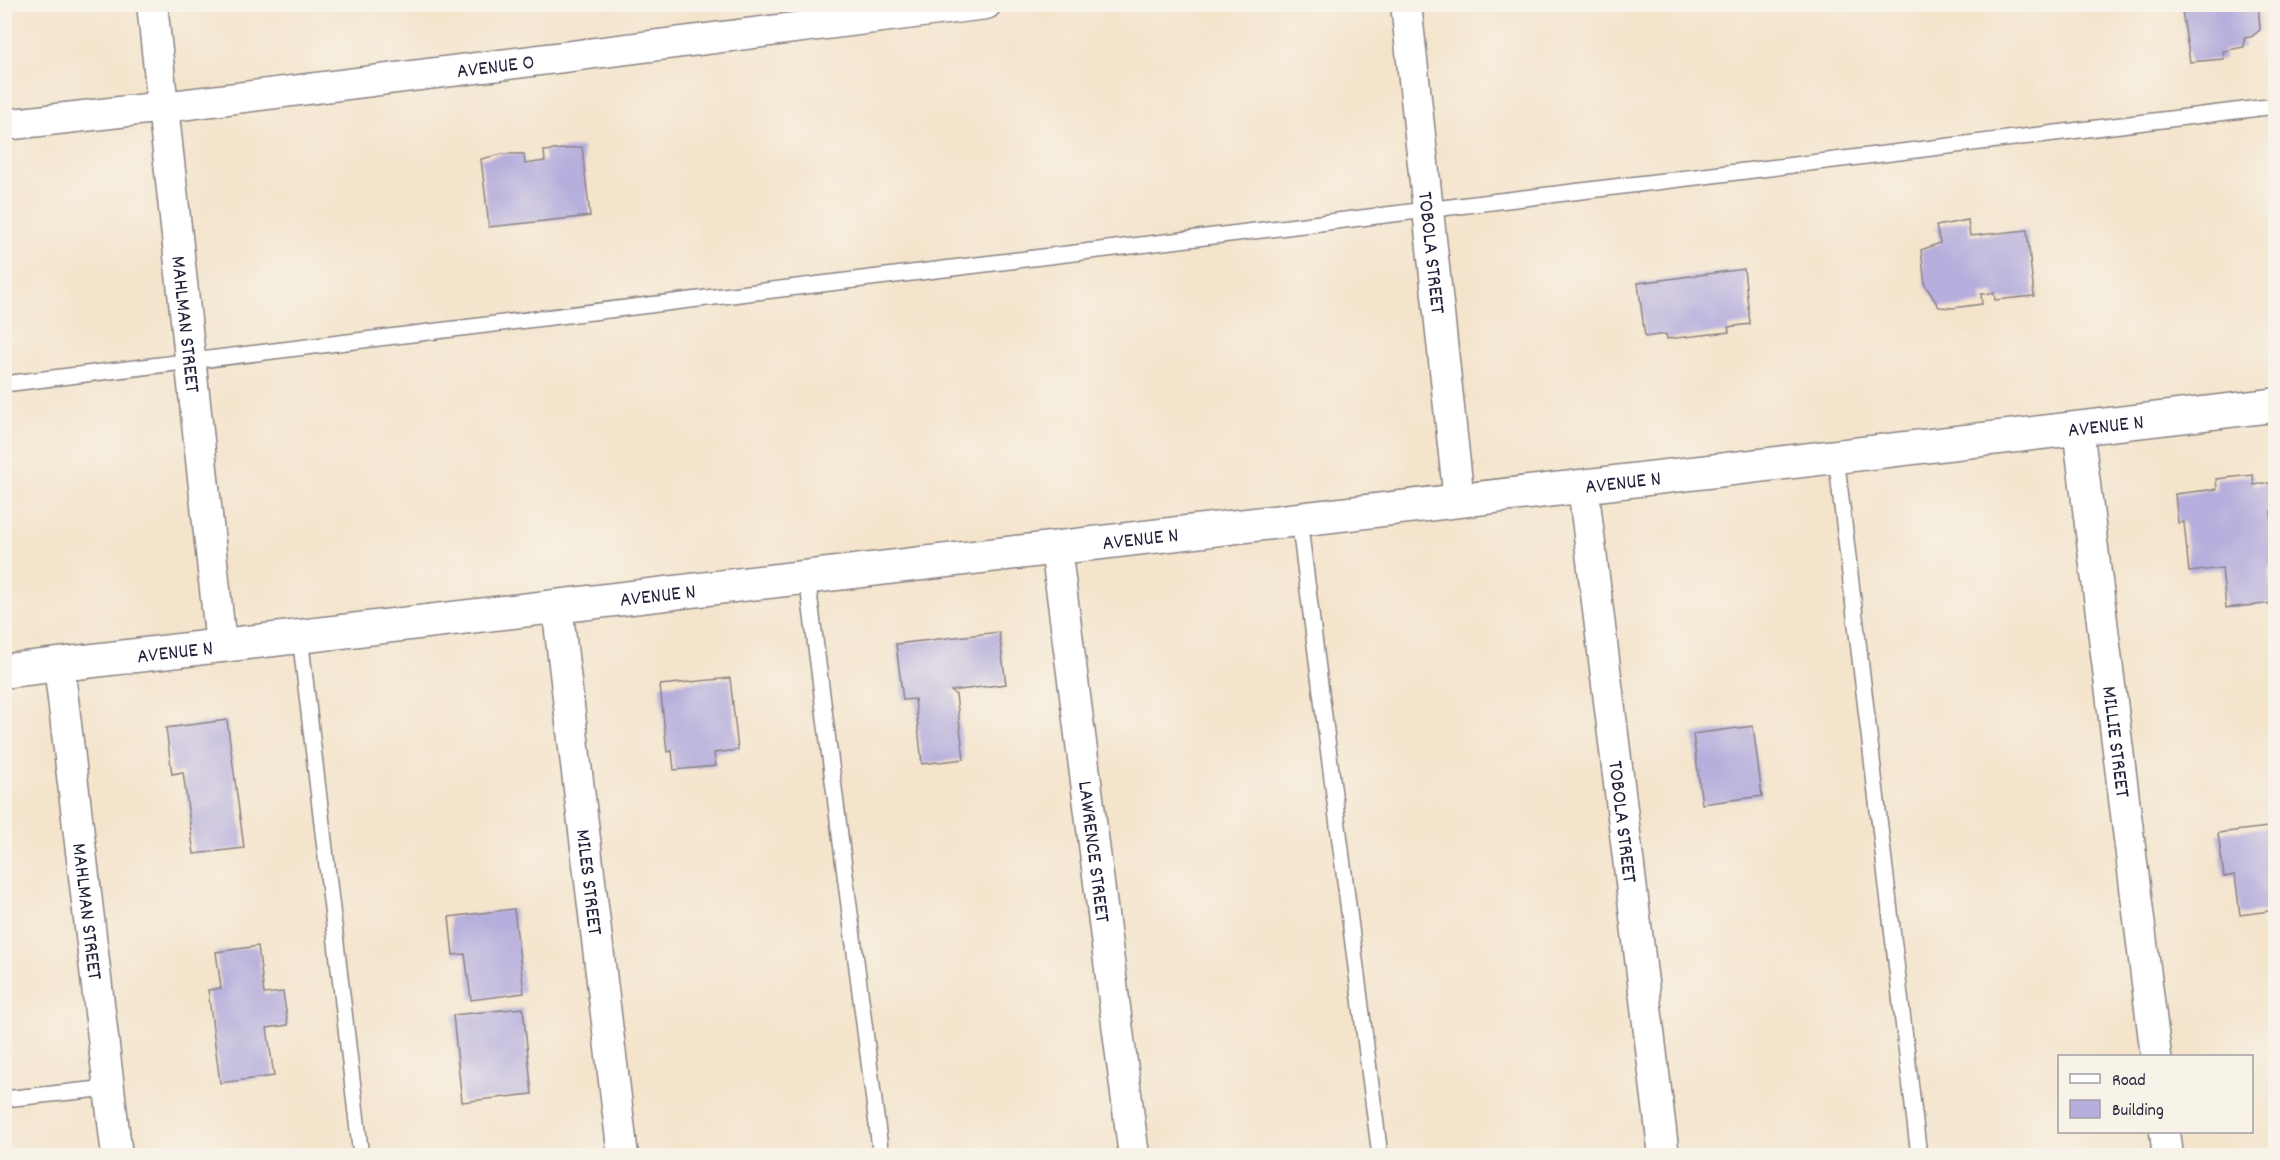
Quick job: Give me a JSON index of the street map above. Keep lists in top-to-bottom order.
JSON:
{
  "streets": {
    "street": [
      "AVENUE O",
      "TOBOLA STREET",
      "MAHLMAN STREET",
      "AVENUE N",
      "MILLIE STREET",
      "LAWRENCE STREET",
      "MILES STREET"
    ]
  },
  "crossings": [
    ["AVENUE O", "MAHLMAN STREET"],
    ["TOBOLA STREET", "AVENUE N"],
    ["MAHLMAN STREET", "AVENUE N"],
    ["AVENUE N", "MILLIE STREET"],
    ["AVENUE N", "LAWRENCE STREET"],
    ["AVENUE N", "MILES STREET"]
  ],
  "legend": ["Road", "Building"]
}
